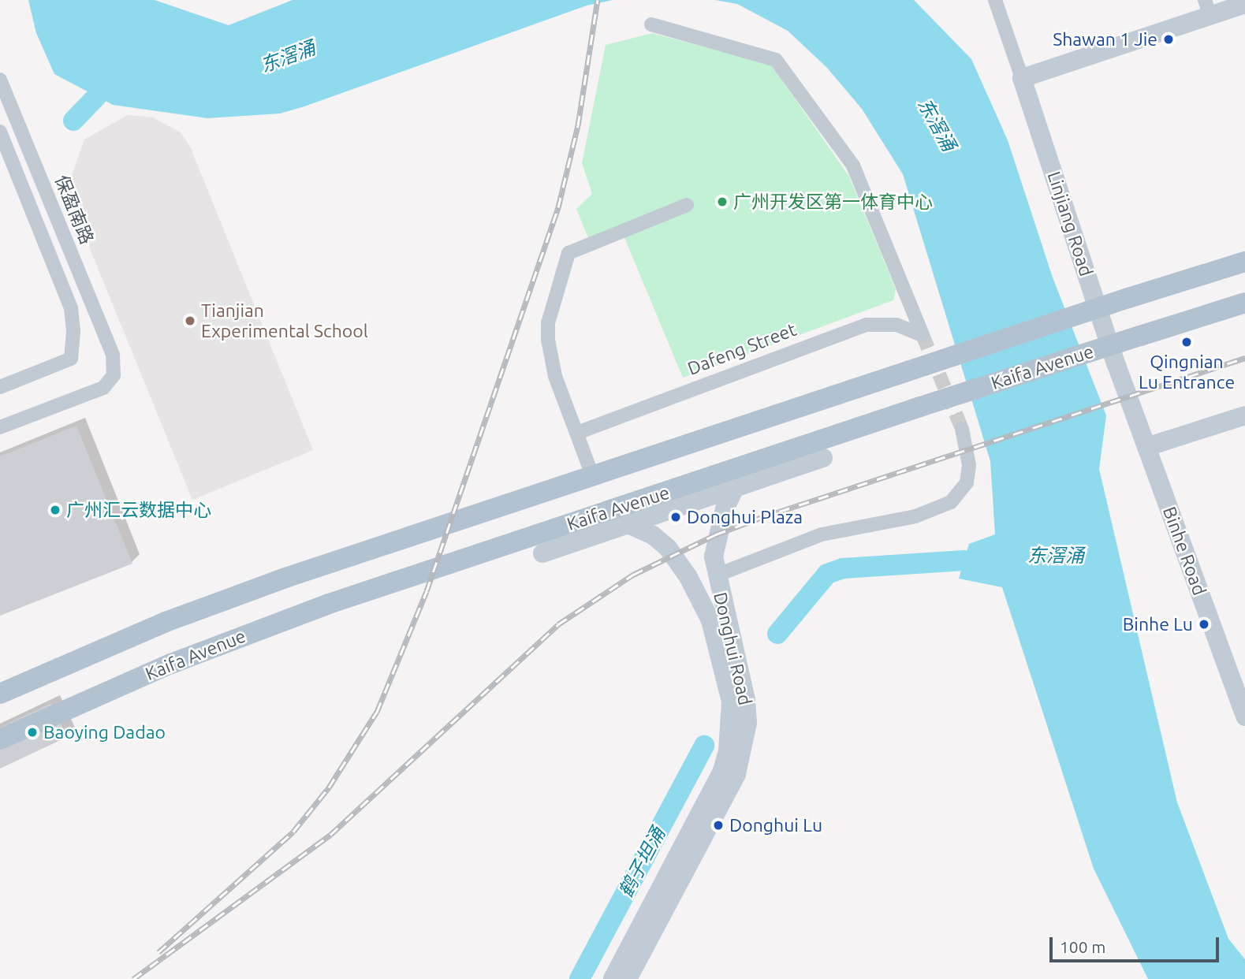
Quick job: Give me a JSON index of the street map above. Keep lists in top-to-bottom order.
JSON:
{
  "streets": {
    "main road": ["Kaifa Avenue"],
    "street": [
      "保盈南路",
      "Linjiang Road",
      "Dafeng Street",
      "Binhe Road",
      "Donghui Road"
    ]
  },
  "crossings": [
    ["Linjiang Road", "Binhe Road"],
    ["Kaifa Avenue", "Donghui Road"]
  ],
  "water": ["东滘涌", "鹤子坦涌"],
  "places": [
    "Shawan 1 Jie",
    "广州开发区第一体育中心",
    "Tianjian Experimental School",
    "Qingnian Lu Entrance",
    "广州汇云数据中心",
    "Donghui Plaza",
    "Binhe Lu",
    "Baoying Dadao",
    "Donghui Lu"
  ],
  "scale_bar": "100 m"
}
